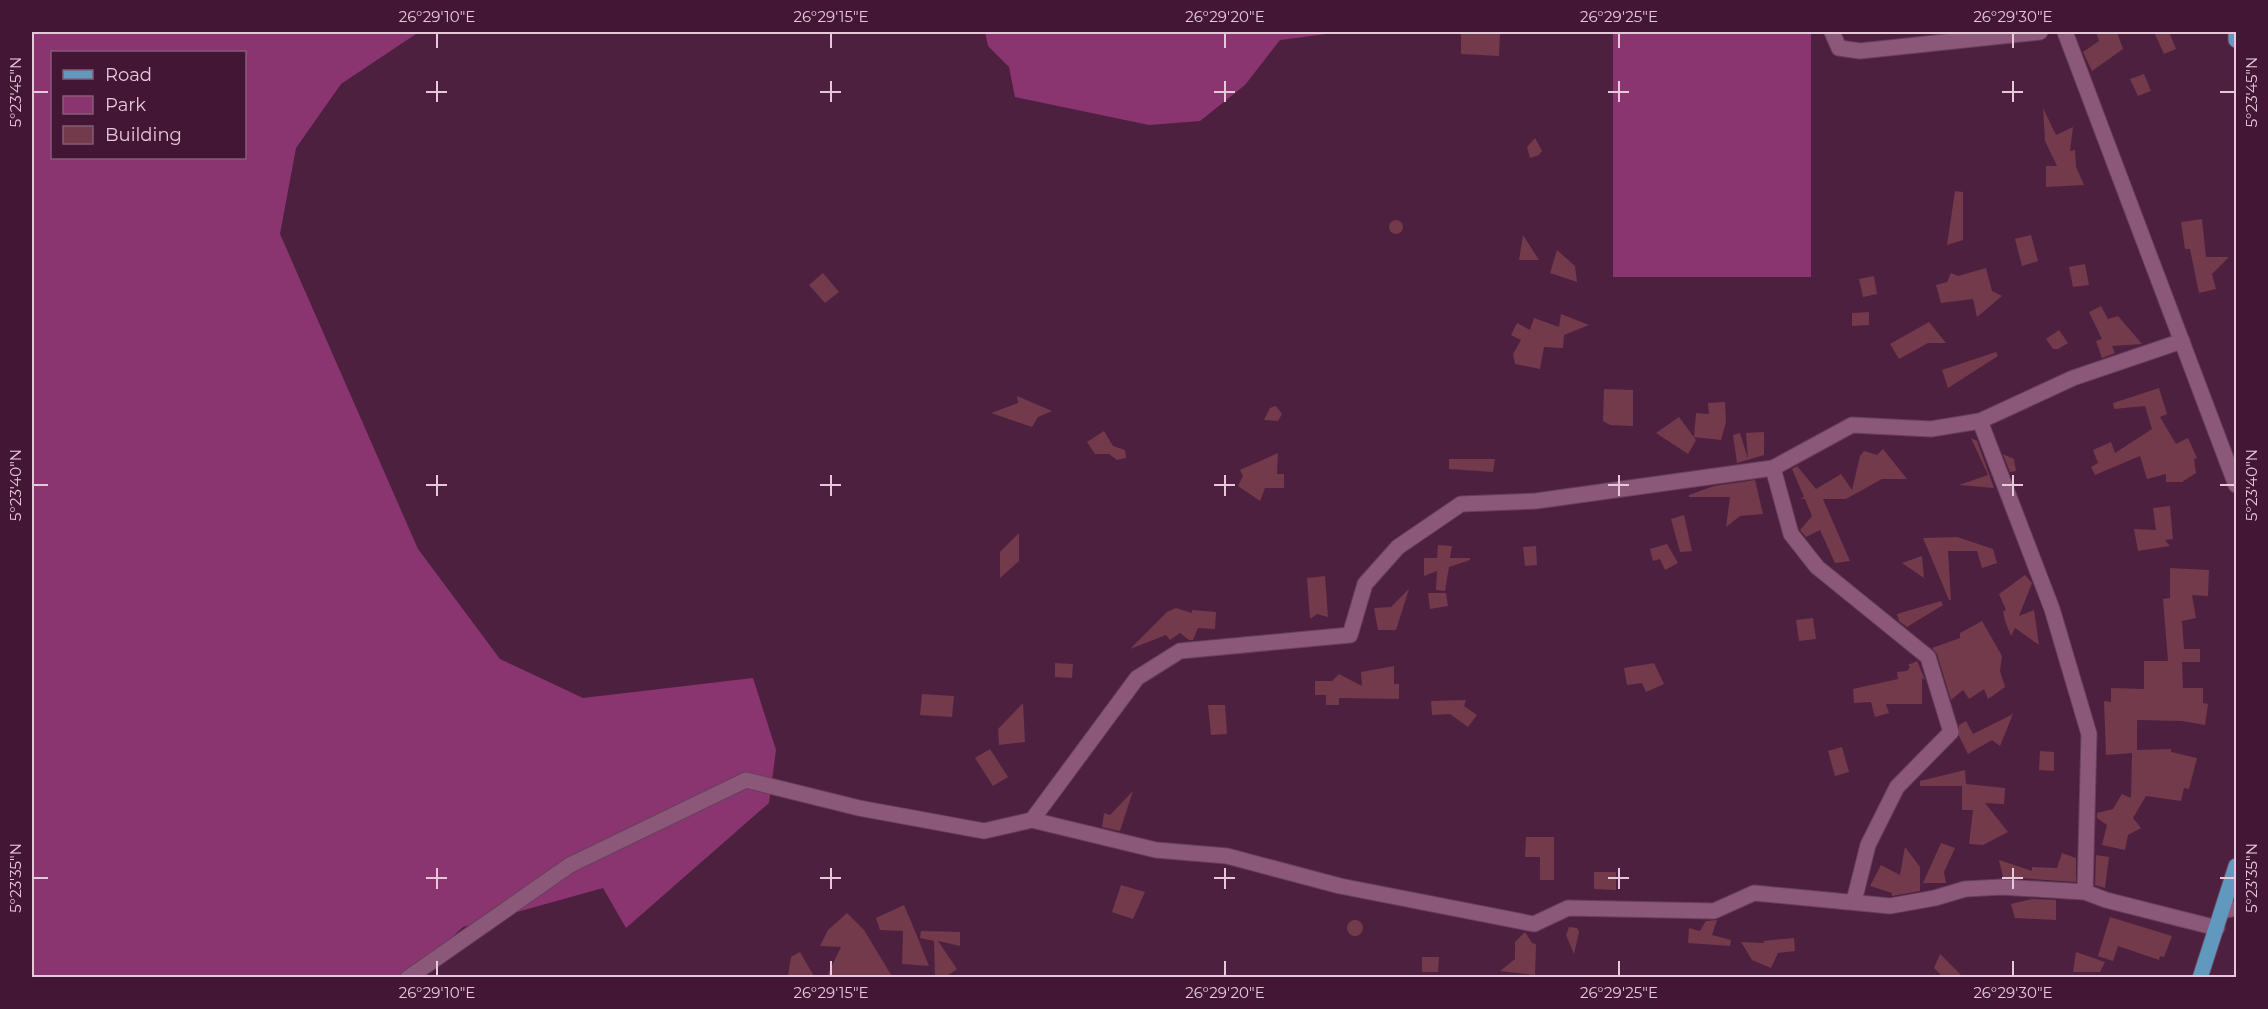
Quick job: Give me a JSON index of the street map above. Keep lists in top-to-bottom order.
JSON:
{
  "legend": ["Road", "Park", "Building"],
  "coordinates": [
    "26°29'10\"E",
    "26°29'15\"E",
    "26°29'20\"E",
    "26°29'25\"E",
    "26°29'30\"E",
    "5°23'45\"N",
    "5°23'40\"N",
    "5°23'35\"N"
  ]
}
